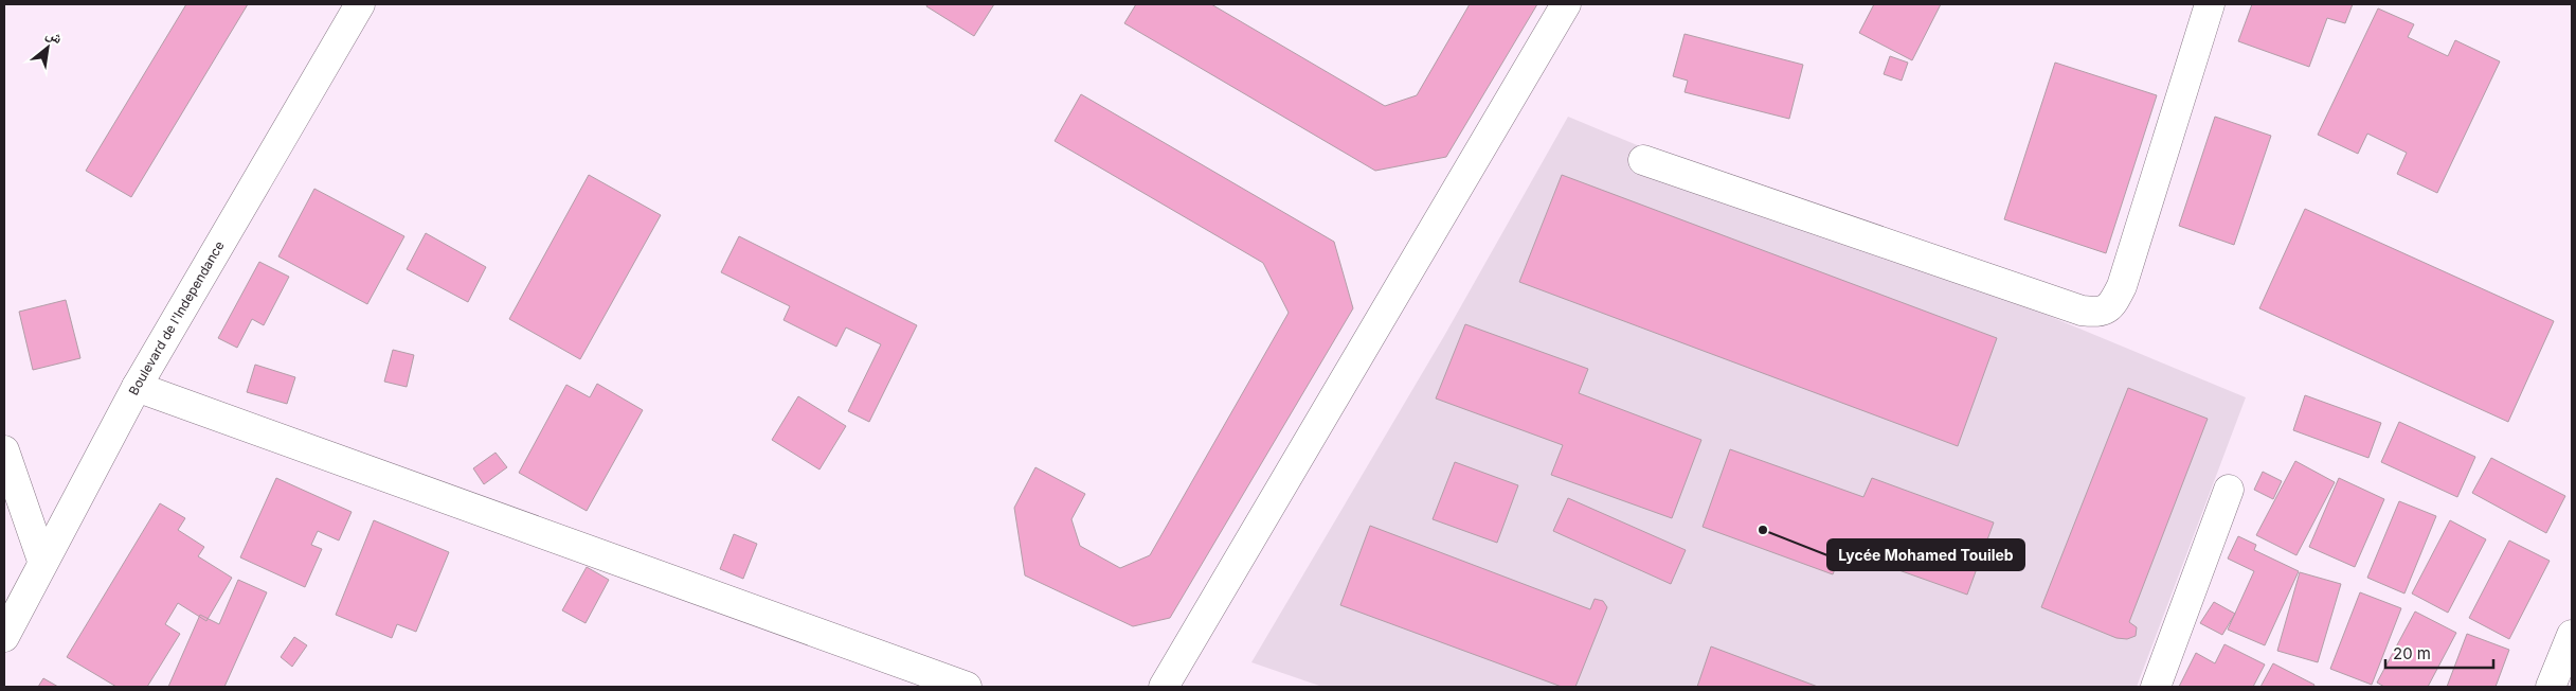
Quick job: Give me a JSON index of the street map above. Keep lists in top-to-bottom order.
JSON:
{
  "streets": {
    "street": ["Boulevard de l'Independance"]
  },
  "places": ["Lycée Mohamed Touileb"],
  "scale_bar": "20 m",
  "north": "top right"
}
